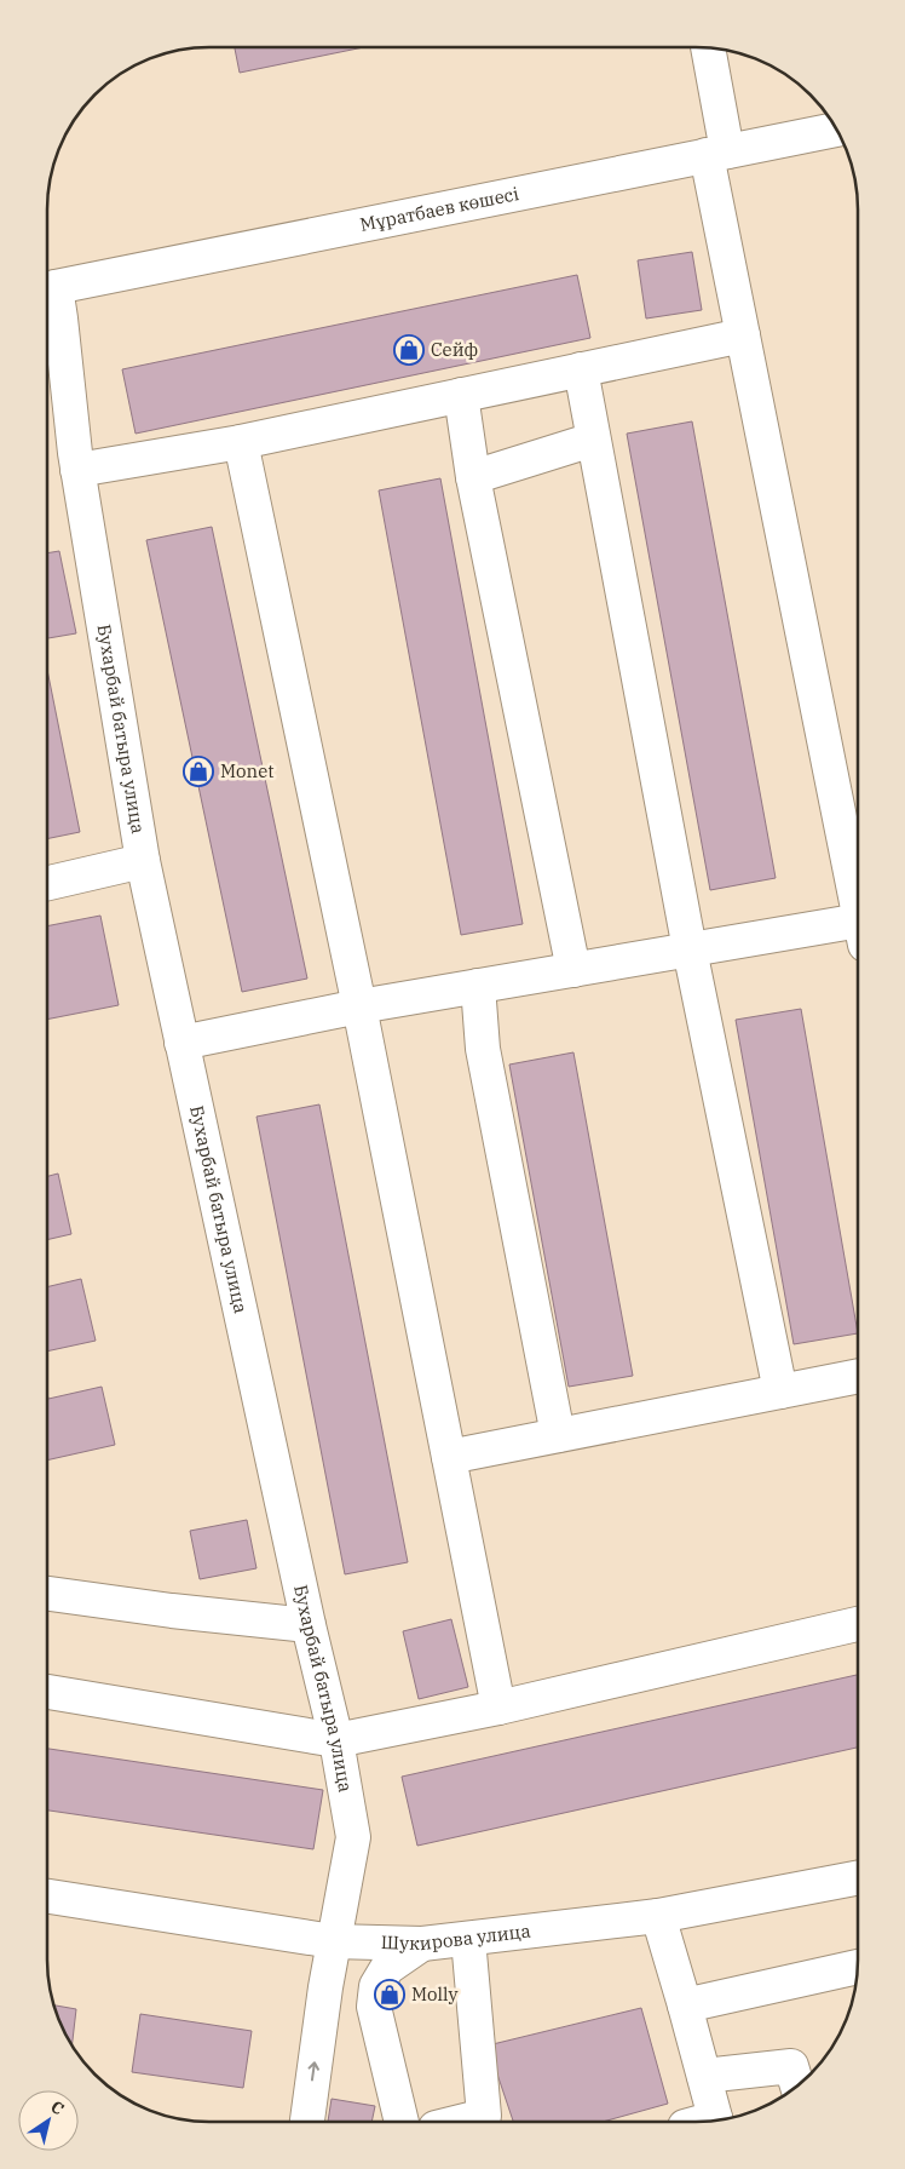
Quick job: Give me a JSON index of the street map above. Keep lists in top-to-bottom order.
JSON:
{
  "streets": {
    "street": ["Мұратбаев көшесі", "Бухарбай батыра улица", "Шукирова улица"]
  },
  "crossings": [
    ["Бухарбай батыра улица", "Шукирова улица"]
  ],
  "places": {
    "shop": ["Сейф", "Monet", "Molly"]
  },
  "north": "top right"
}
